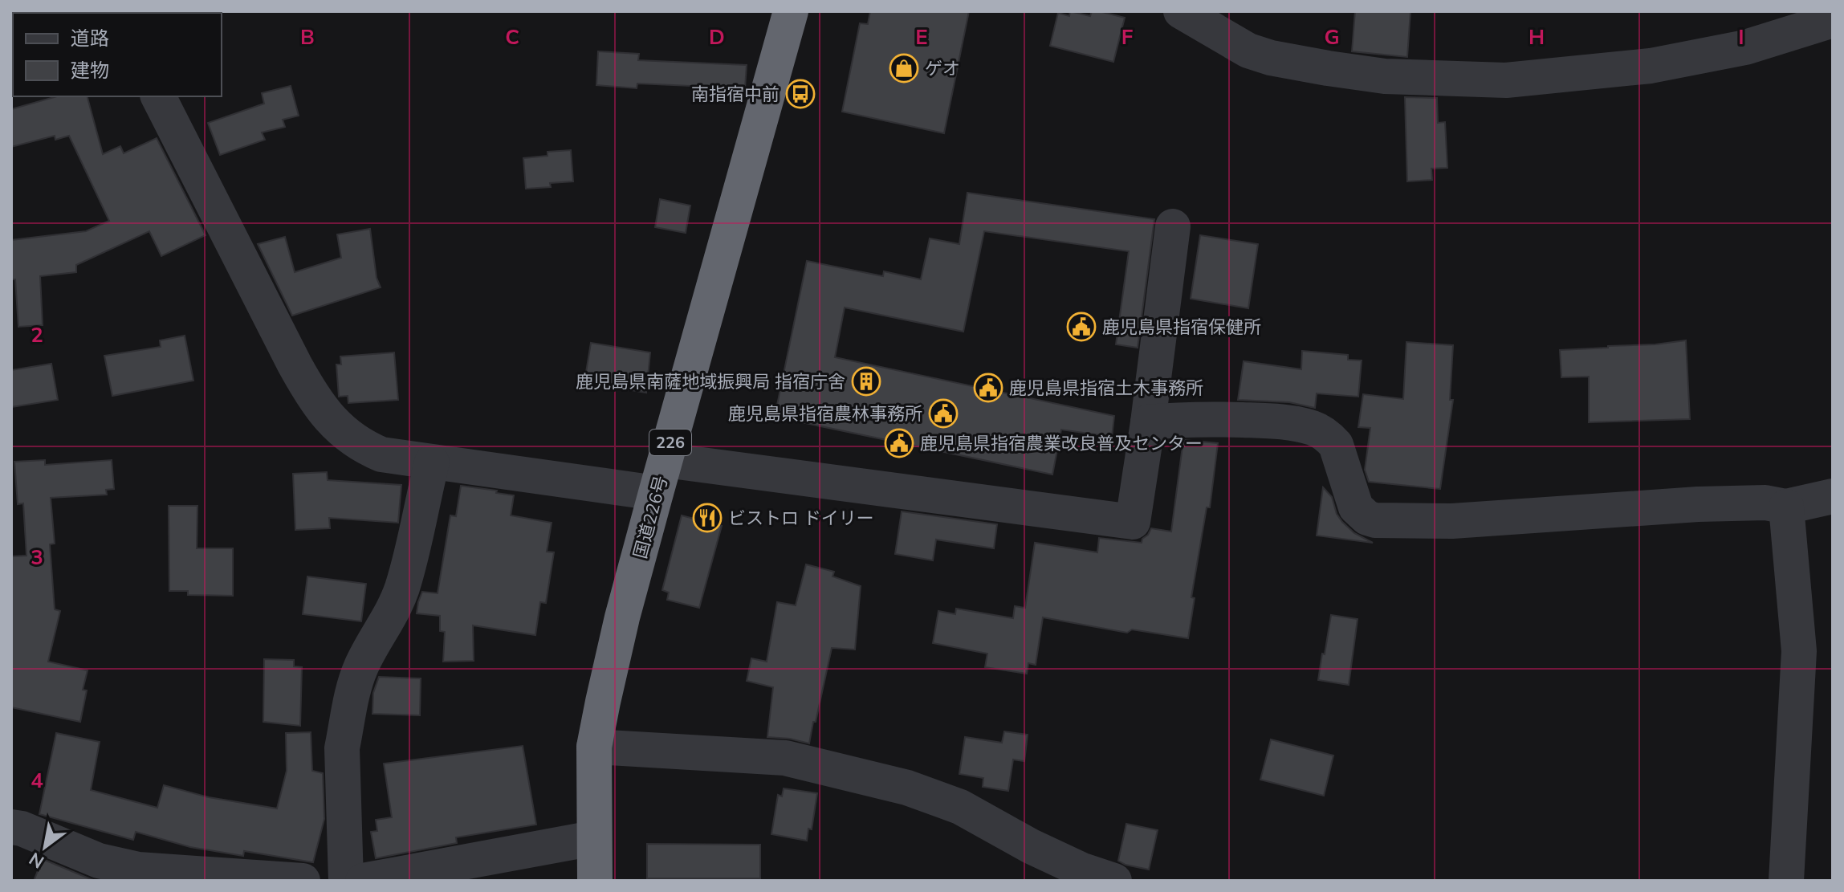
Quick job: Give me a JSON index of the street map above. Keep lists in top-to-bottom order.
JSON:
{
  "streets": {
    "highway": ["226", "国道226号"]
  },
  "places": {
    "shop": ["ゲオ"],
    "bus stop": ["南指宿中前"],
    "public building": [
      "鹿児島県指宿保健所",
      "鹿児島県指宿土木事務所",
      "鹿児島県指宿農林事務所",
      "鹿児島県指宿農業改良普及センター"
    ],
    "building": ["鹿児島県南薩地域振興局 指宿庁舍"],
    "restaurant": ["ビストロ ドイリー"]
  },
  "legend": ["道路", "建物"],
  "north": "bottom left",
  "grid": {
    "columns": [
      "B",
      "C",
      "D",
      "E",
      "F",
      "G",
      "H",
      "I"
    ],
    "rows": ["2", "3", "4"]
  }
}
